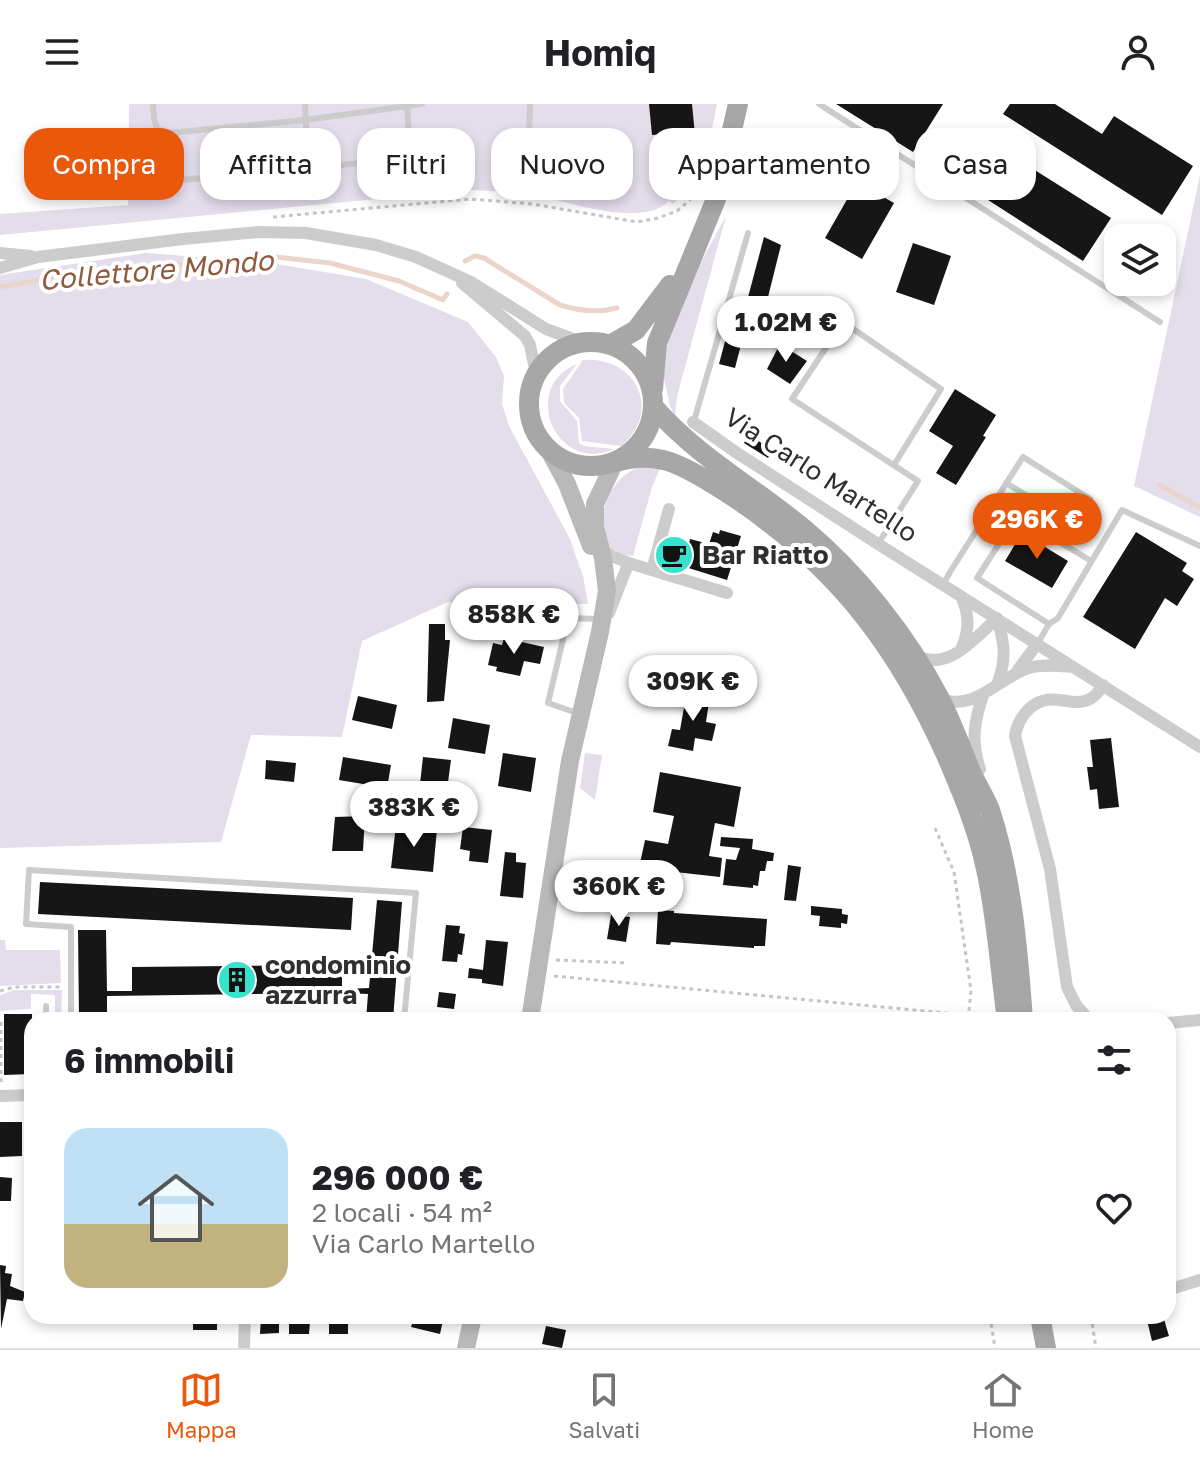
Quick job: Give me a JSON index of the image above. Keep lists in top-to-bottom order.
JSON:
{
  "streets": {
    "main road": ["Via Carlo Martello"]
  },
  "water": ["Collettore Mondo"],
  "places": {
    "cafe": ["Bar Riatto"],
    "building": ["condominio azzurra"]
  },
  "page": {
    "header": "Homiq",
    "chip": [
      "Compra",
      "Affitta",
      "Filtri",
      "Nuovo",
      "Appartamento",
      "Casa"
    ],
    "price": [
      "1.02M €",
      "296K €",
      "858K €",
      "309K €",
      "383K €",
      "360K €"
    ],
    "heading": "6 immobili",
    "list": [
      {
        "name": "296 000 €",
        "note": "2 locali · 54 m² · Via Carlo Martello"
      }
    ],
    "tabs": ["Mappa", "Salvati", "Home"]
  }
}
